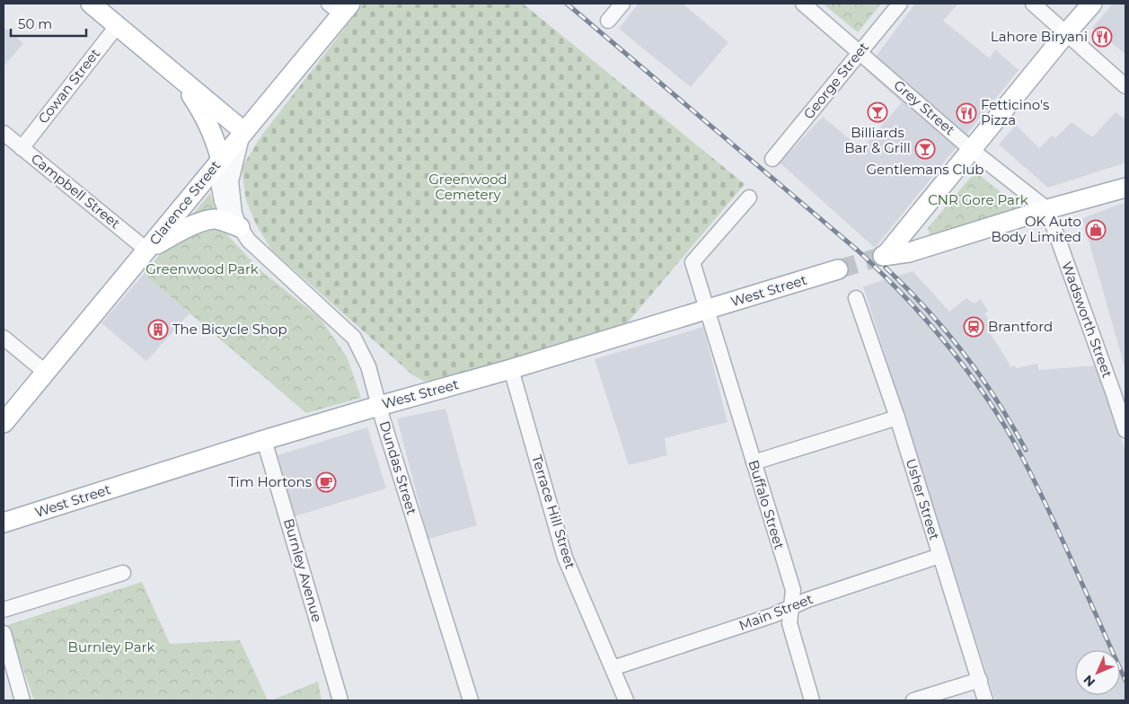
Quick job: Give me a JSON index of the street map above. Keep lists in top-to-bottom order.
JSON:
{
  "streets": {
    "main road": ["Clarence Street", "West Street"],
    "street": [
      "George Street",
      "Cowan Street",
      "Grey Street",
      "Campbell Street",
      "Wadsworth Street",
      "Dundas Street",
      "Usher Street",
      "Buffalo Street",
      "Terrace Hill Street",
      "Burnley Avenue",
      "Main Street"
    ]
  },
  "crossings": [
    ["George Street", "Grey Street"],
    ["Cowan Street", "Campbell Street"],
    ["Grey Street", "Wadsworth Street"],
    ["Campbell Street", "Clarence Street"],
    ["Clarence Street", "Dundas Street"],
    ["West Street", "Dundas Street"],
    ["West Street", "Buffalo Street"],
    ["West Street", "Terrace Hill Street"],
    ["West Street", "Burnley Avenue"],
    ["Usher Street", "Main Street"],
    ["Buffalo Street", "Main Street"],
    ["Terrace Hill Street", "Main Street"]
  ],
  "parks": [
    "Greenwood Cemetery",
    "CNR Gore Park",
    "Greenwood Park",
    "Burnley Park"
  ],
  "places": {
    "restaurant": ["Lahore Biryani", "Fetticino's Pizza"],
    "bar": ["Billiards Bar & Grill", "Gentlemans Club"],
    "shop": ["OK Auto Body Limited"],
    "station": ["Brantford"],
    "building": ["The Bicycle Shop"],
    "cafe": ["Tim Hortons"]
  },
  "scale_bar": "50 m",
  "north": "bottom left"
}
